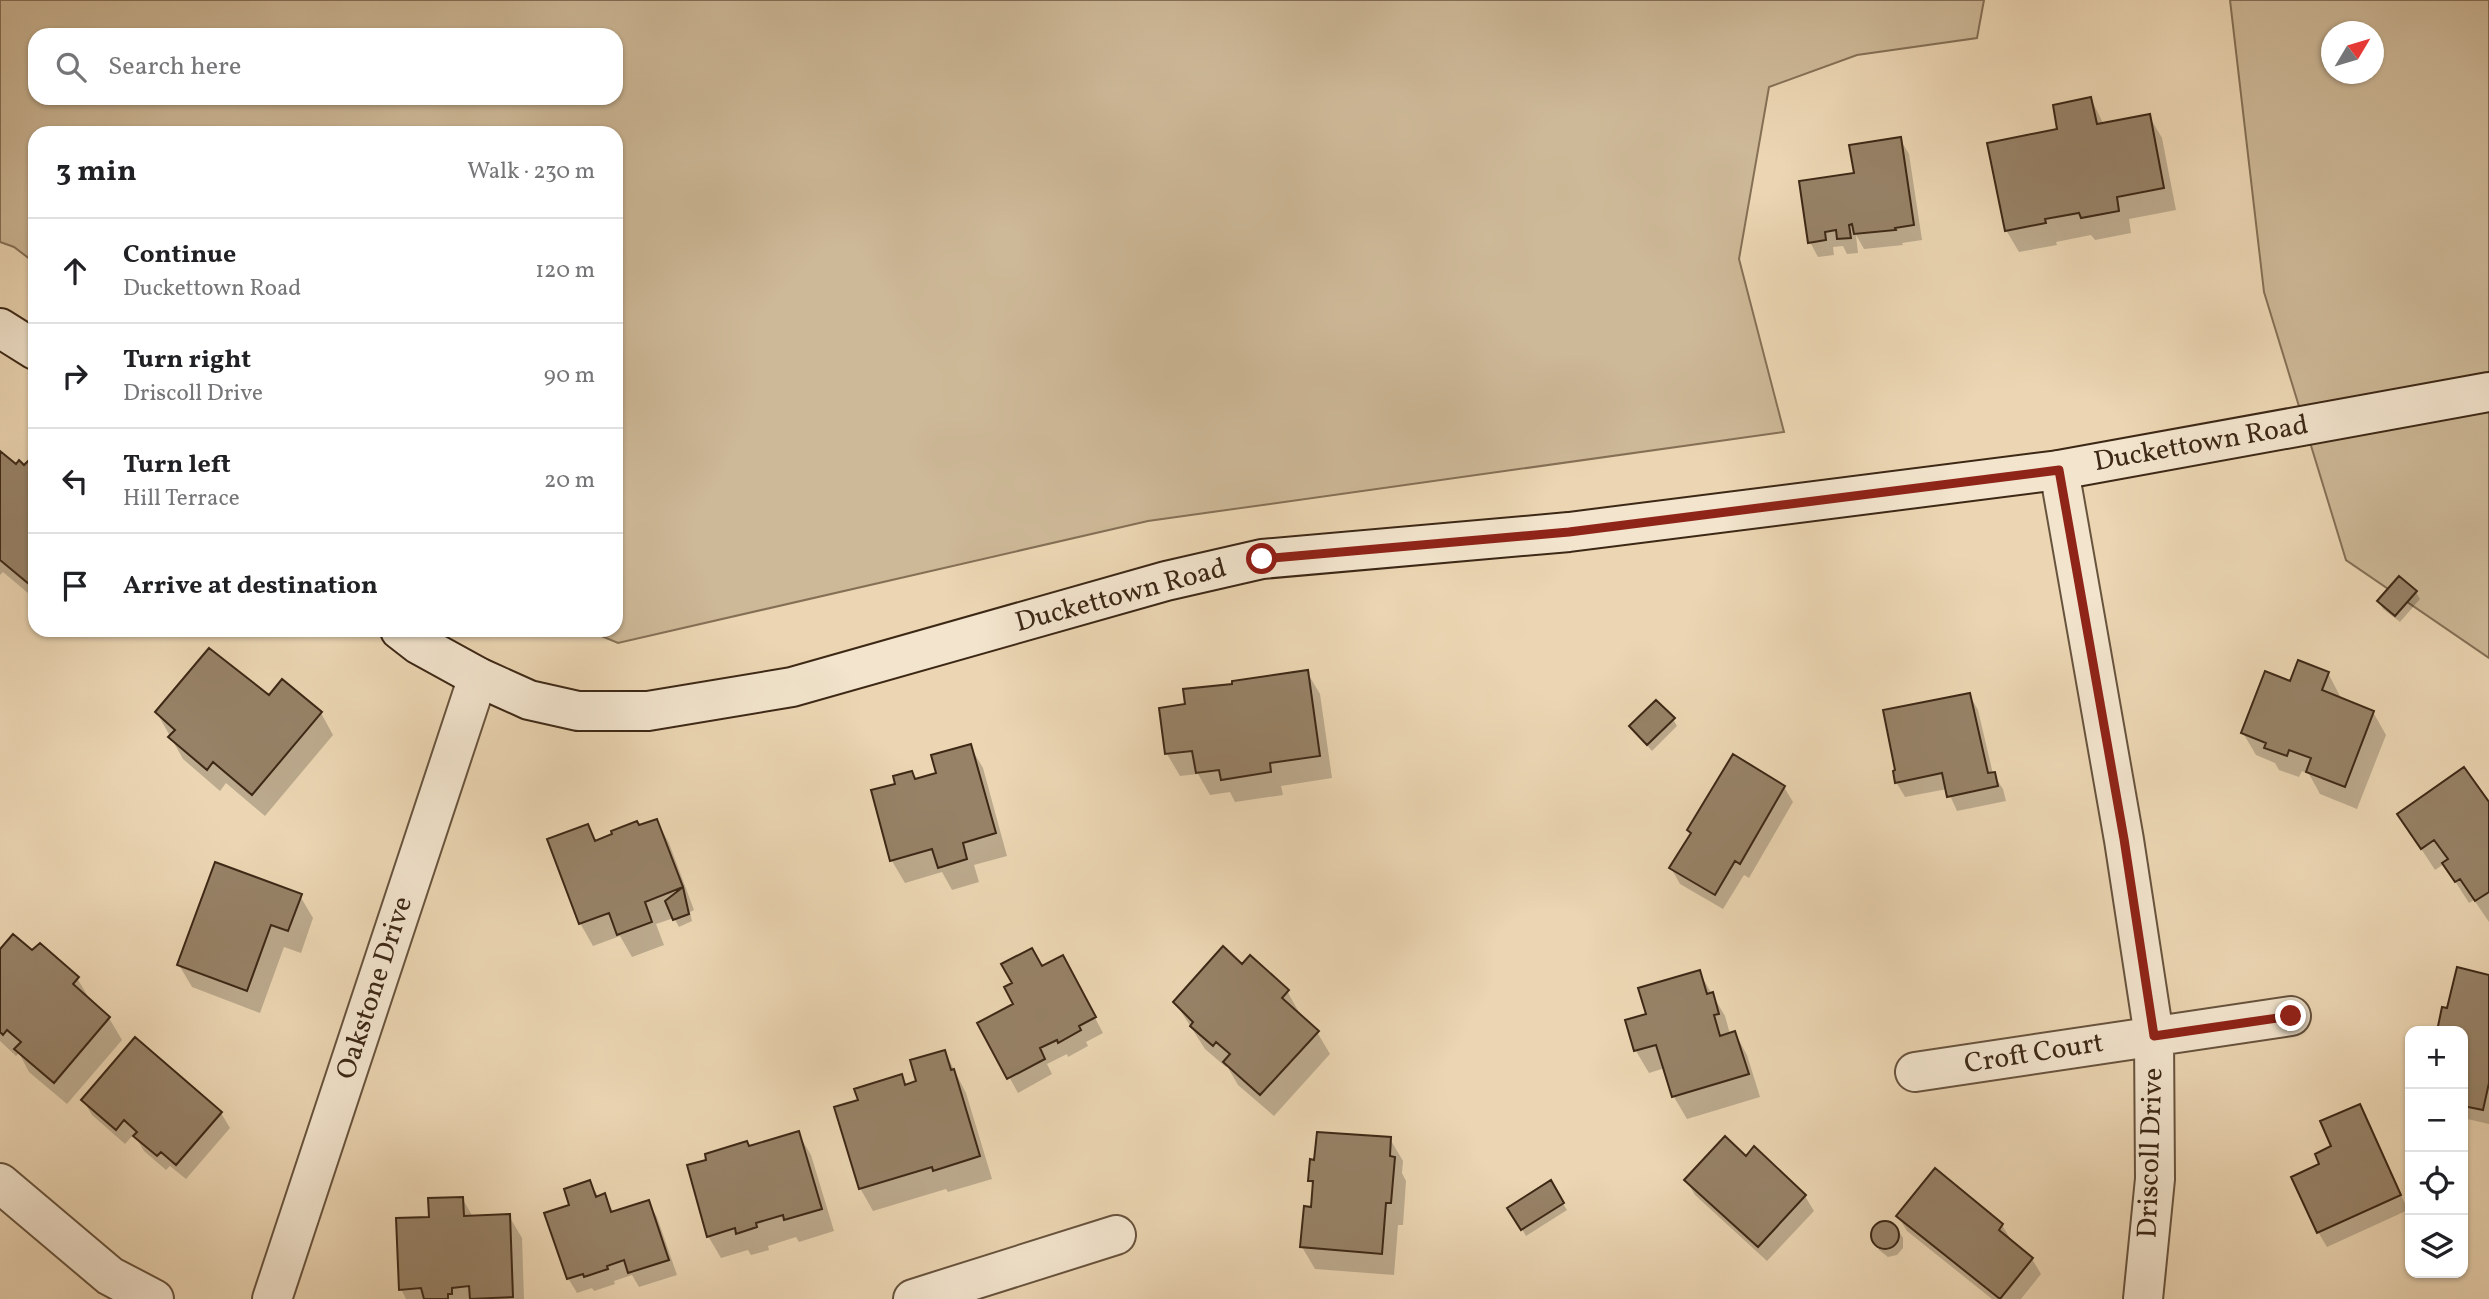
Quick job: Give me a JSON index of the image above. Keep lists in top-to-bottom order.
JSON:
{
  "streets": {
    "street": [
      "Duckettown Road",
      "Oakstone Drive",
      "Croft Court",
      "Driscoll Drive"
    ]
  },
  "crossings": [
    ["Duckettown Road", "Oakstone Drive"],
    ["Duckettown Road", "Driscoll Drive"],
    ["Croft Court", "Driscoll Drive"]
  ],
  "north": "top right",
  "page": {
    "search": "Search here",
    "heading": ["3 min", "Walk · 230 m"],
    "list": [
      ["Continue", "Duckettown Road", "120 m"],
      ["Turn right", "Driscoll Drive", "90 m"],
      ["Turn left", "Hill Terrace", "20 m"],
      "Arrive at destination"
    ],
    "map_buttons": ["+", "−"]
  }
}
